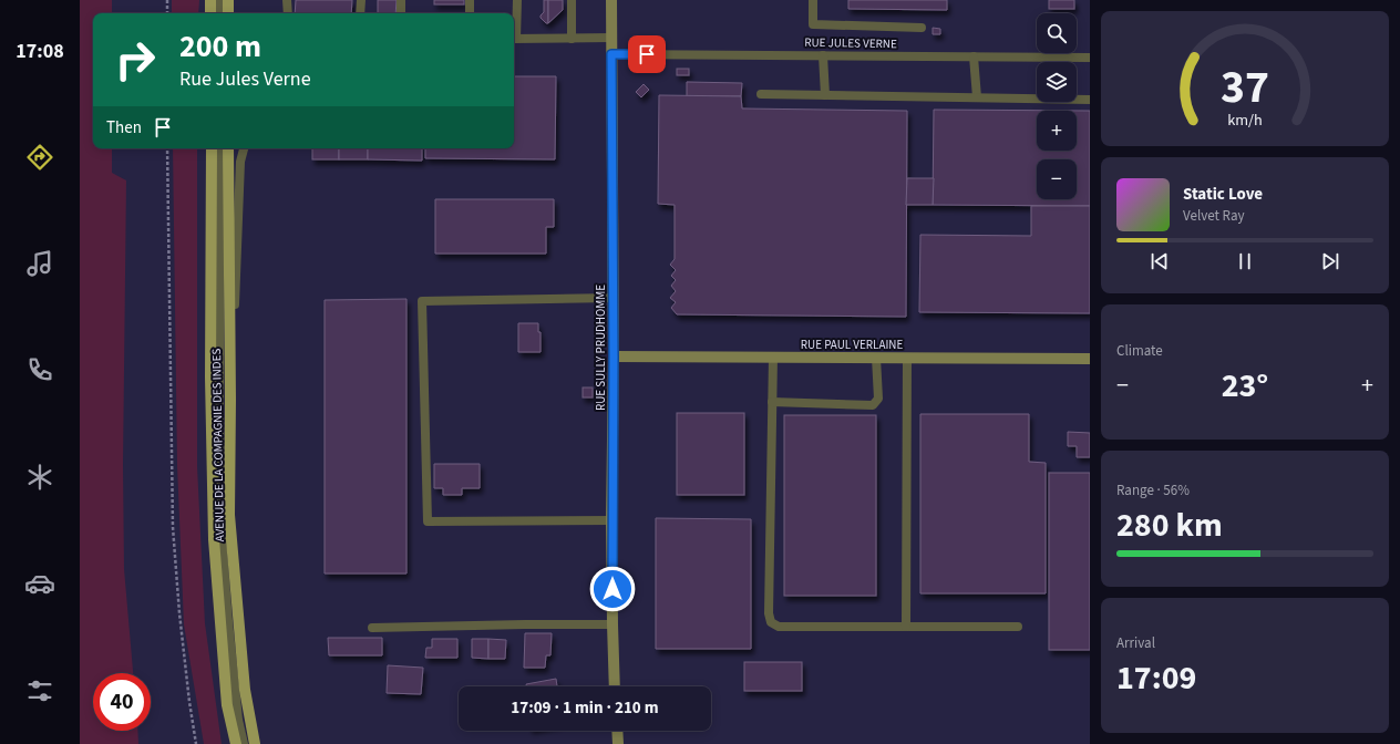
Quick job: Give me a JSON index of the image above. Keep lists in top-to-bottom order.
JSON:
{
  "streets": {
    "main road": ["AVENUE DE LA COMPAGNIE DES INDES"],
    "street": ["RUE PAUL VERLAINE", "RUE SULLY PRUDHOMME"],
    "lane": ["RUE JULES VERNE"]
  },
  "crossings": [
    ["RUE JULES VERNE", "RUE SULLY PRUDHOMME"],
    ["RUE PAUL VERLAINE", "RUE SULLY PRUDHOMME"]
  ],
  "page": {
    "tabs": "17:08",
    "map_buttons": ["+", "−"],
    "turn": ["200 m", "Rue Jules Verne"],
    "then": "Then",
    "song": ["Static Love", "Velvet Ray"],
    "tile": [
      "Climate",
      ["Range · 56%", "280 km"],
      ["Arrival", "17:09"]
    ],
    "heat": ["−", "23°", "+"],
    "limit": "40",
    "trip": "17:09 · 1 min · 210 m",
    "gauge": ["37", "km/h"]
  }
}
